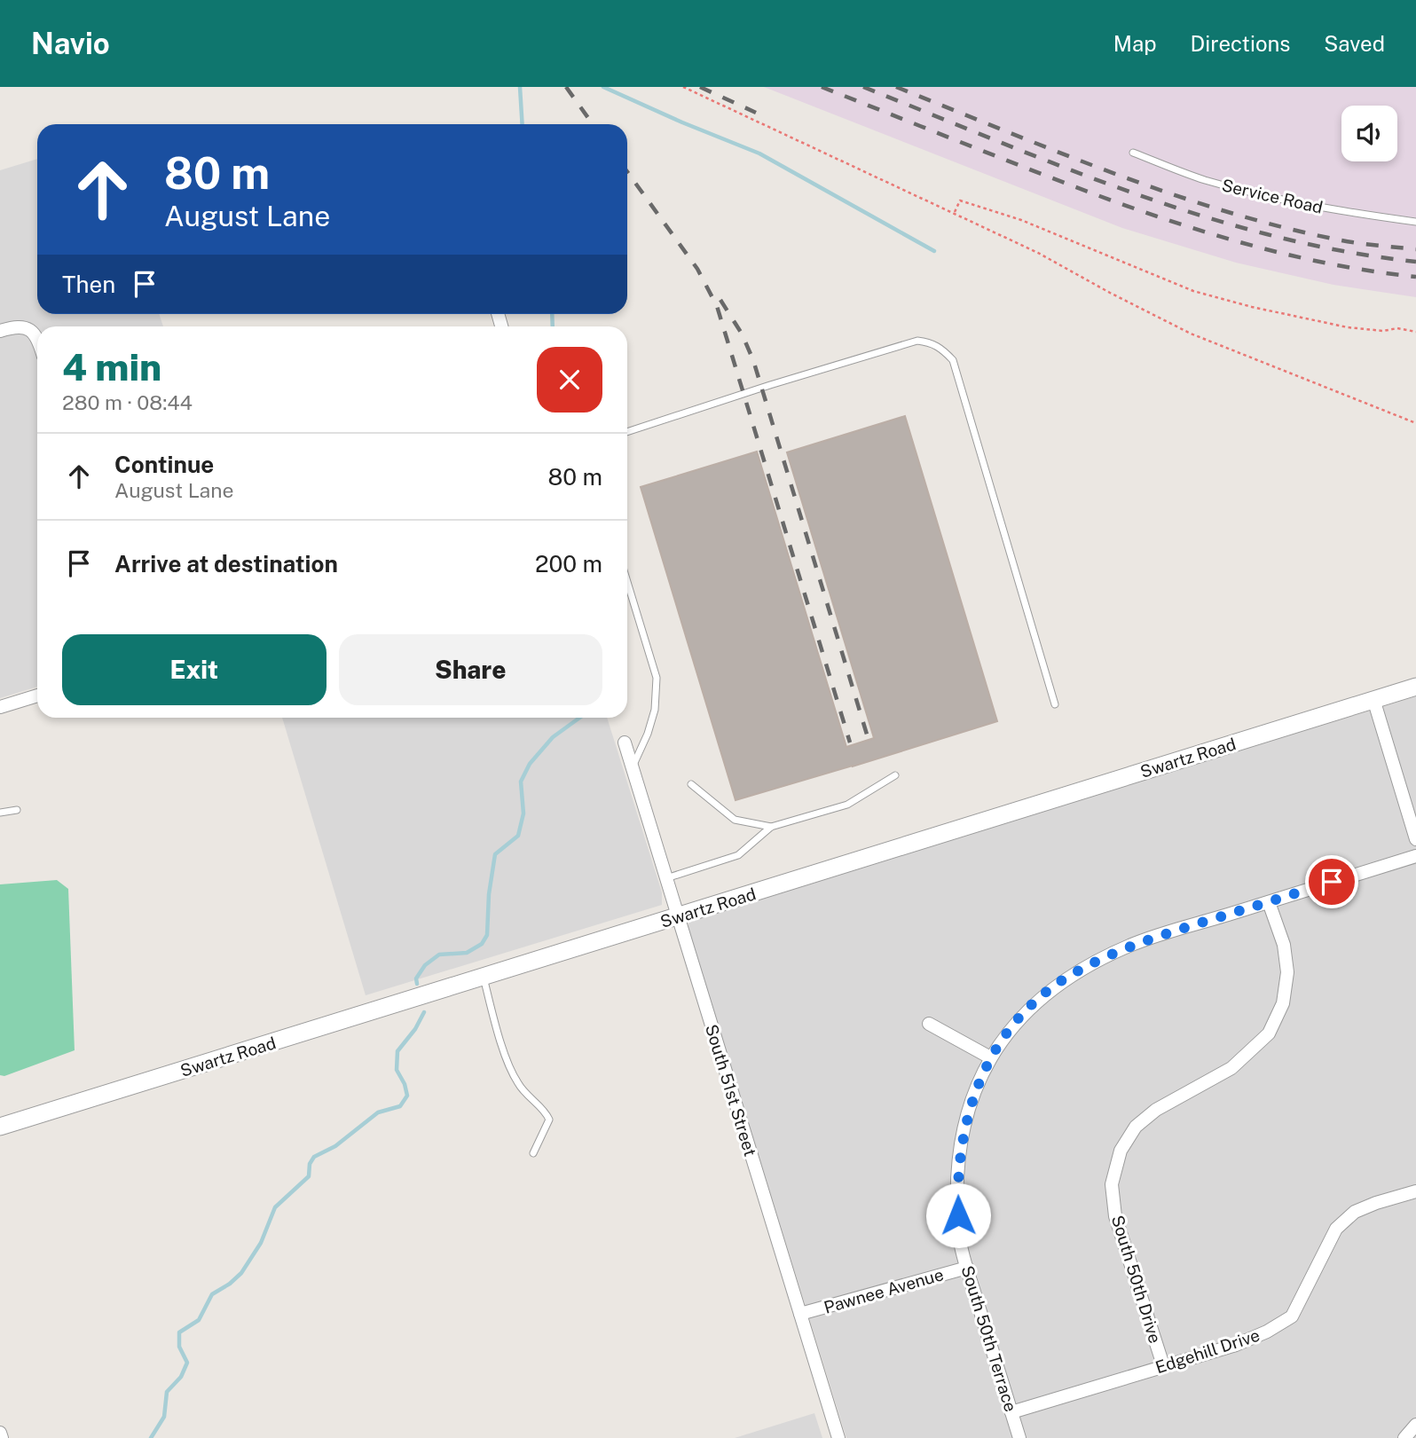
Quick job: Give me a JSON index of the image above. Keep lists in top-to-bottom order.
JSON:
{
  "streets": {
    "street": [
      "Swartz Road",
      "South 51st Street",
      "South 50th Drive",
      "Pawnee Avenue",
      "South 50th Terrace",
      "Edgehill Drive"
    ],
    "lane": ["Service Road"]
  },
  "crossings": [
    ["Swartz Road", "South 51st Street"],
    ["South 51st Street", "Pawnee Avenue"],
    ["South 50th Drive", "South 50th Terrace"],
    ["South 50th Drive", "Edgehill Drive"],
    ["Pawnee Avenue", "South 50th Terrace"],
    ["South 50th Terrace", "Edgehill Drive"]
  ],
  "page": {
    "header": "Navio",
    "nav": ["Map", "Directions", "Saved"],
    "turn": ["80 m", "August Lane"],
    "then": "Then",
    "heading": ["4 min", "280 m · 08:44"],
    "list": [
      {
        "name": "Continue",
        "note": "August Lane",
        "value": "80 m"
      },
      {
        "name": "Arrive at destination",
        "value": "200 m"
      }
    ],
    "buttons": ["Exit", "Share"]
  }
}
